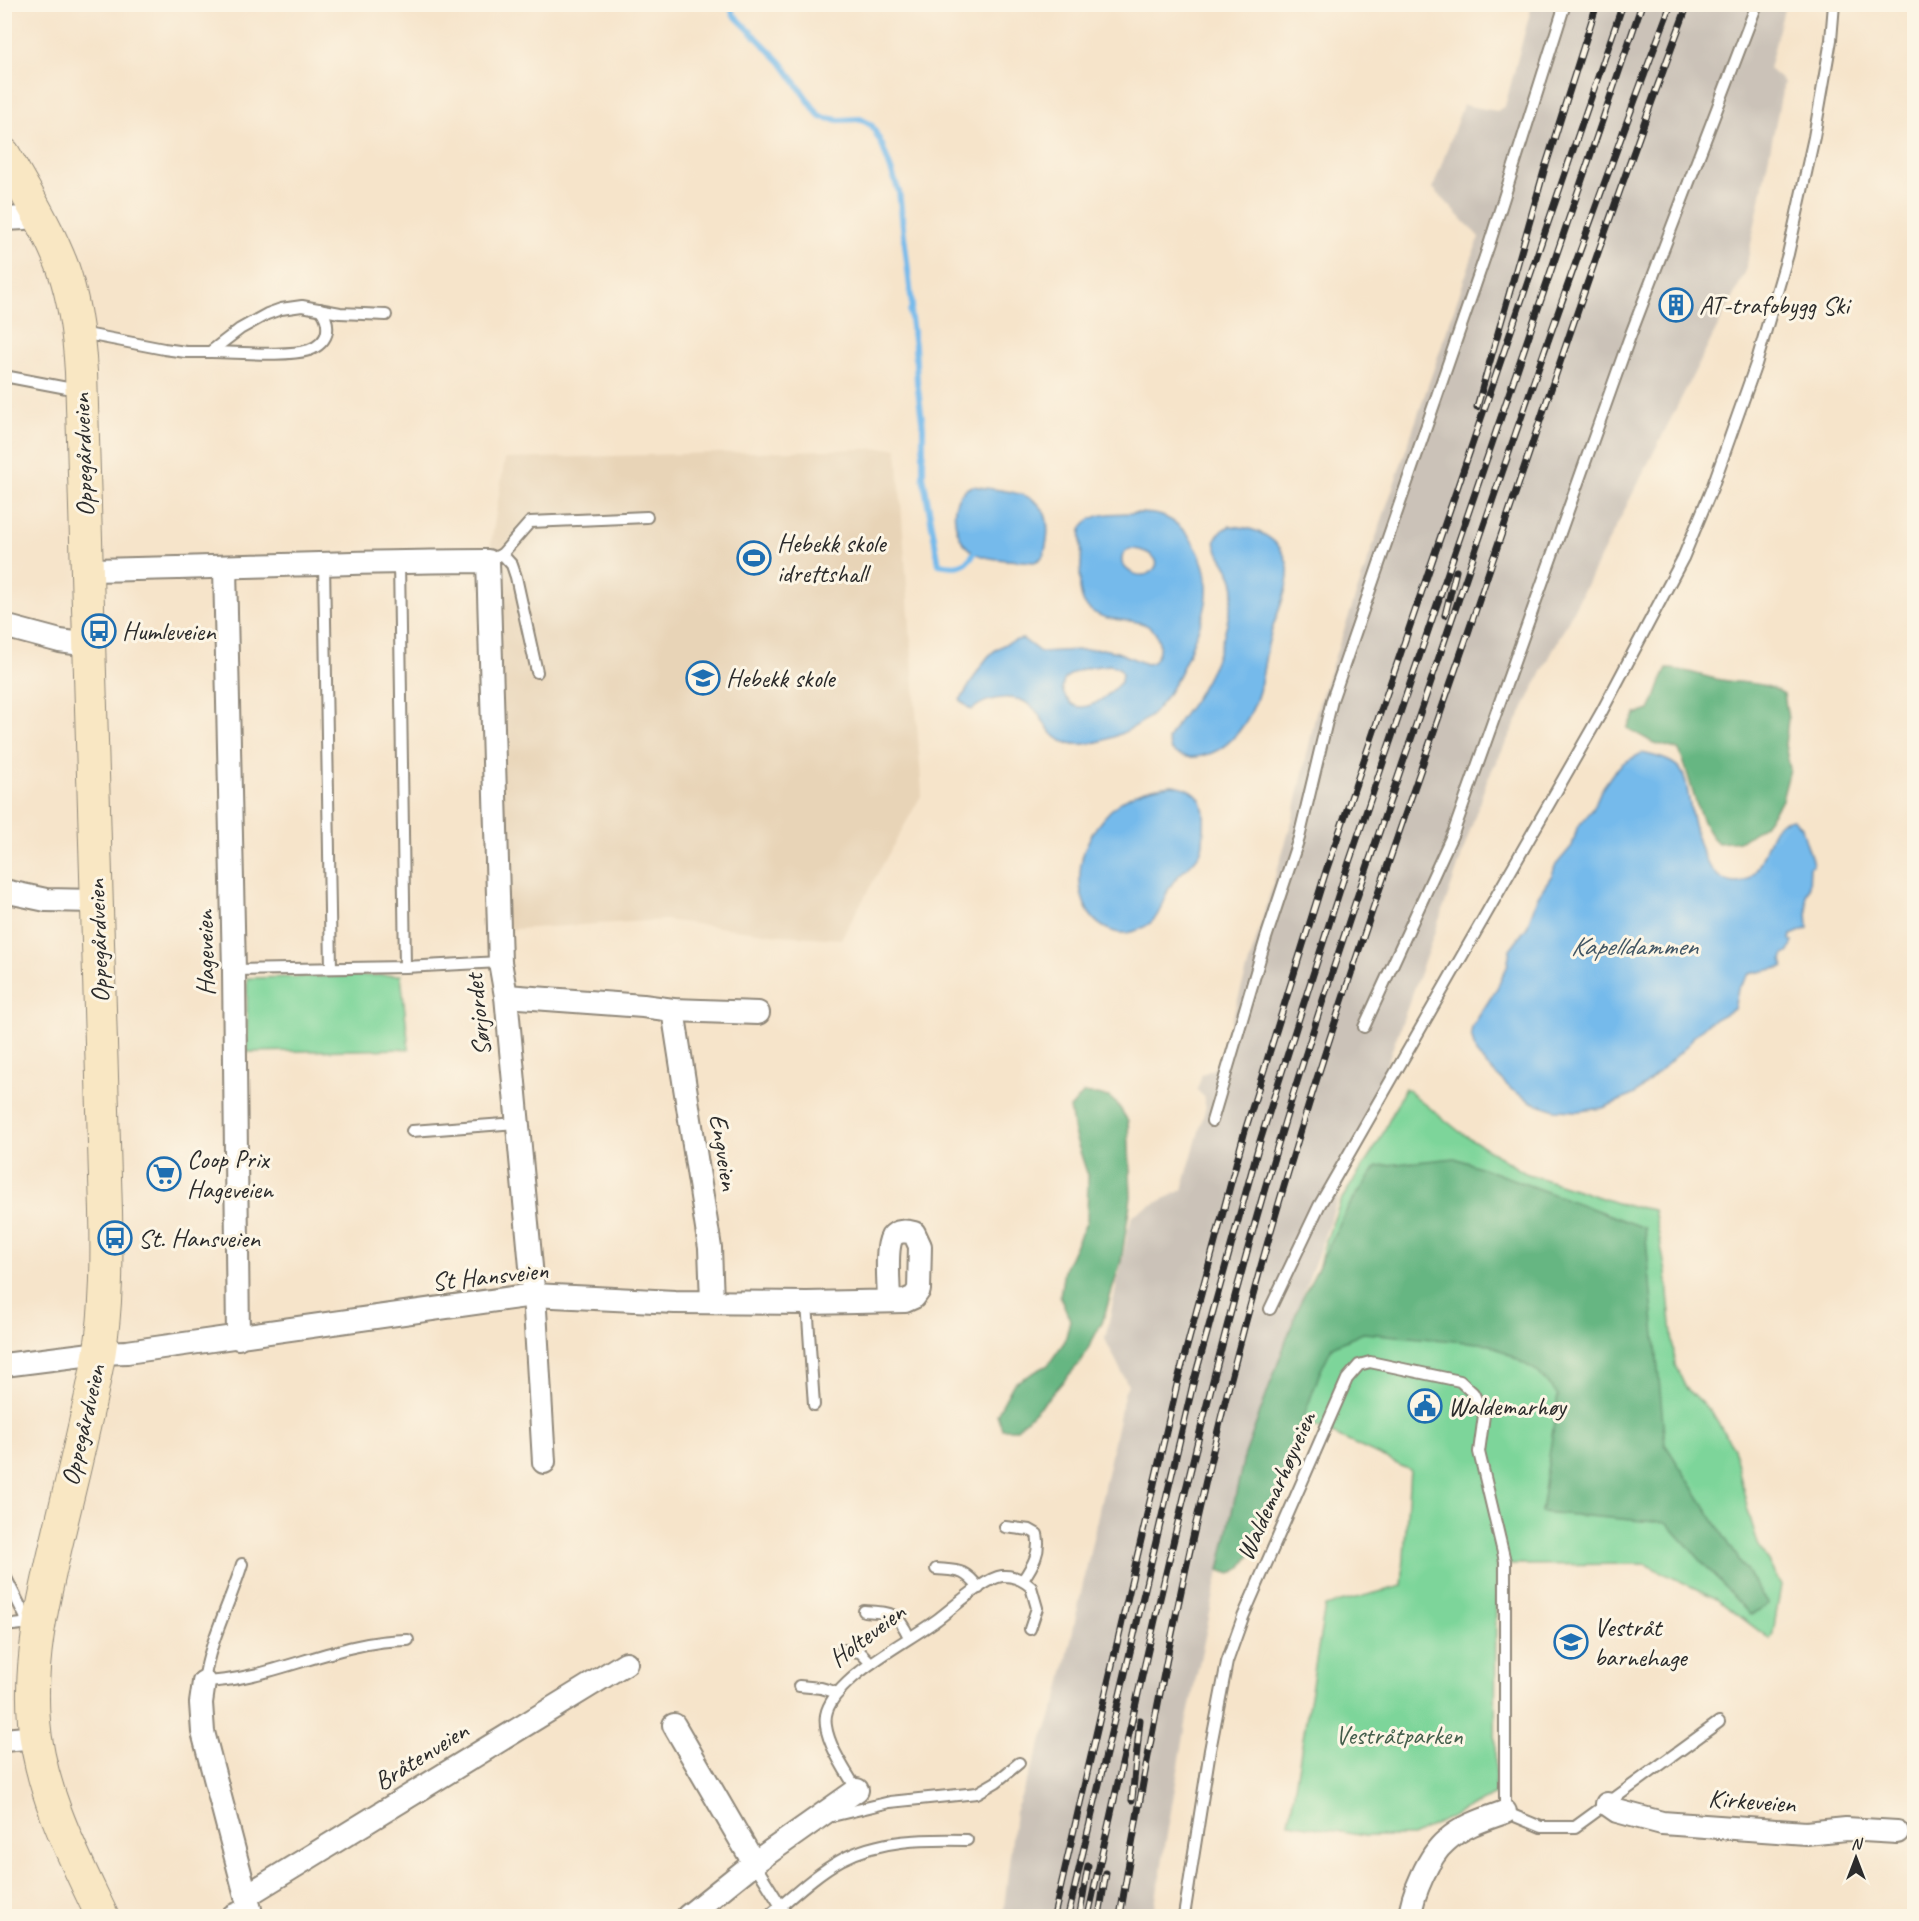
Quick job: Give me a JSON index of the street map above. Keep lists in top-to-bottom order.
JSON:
{
  "streets": {
    "main road": ["Oppegårdveien"],
    "street": [
      "Hageveien",
      "Sørjordet",
      "Engveien",
      "St Hansveien",
      "Holteveien",
      "Bråtenveien",
      "Kirkeveien"
    ],
    "lane": ["Waldemarhøyveien"]
  },
  "crossings": [
    ["Oppegårdveien", "St Hansveien"],
    ["Hageveien", "St Hansveien"],
    ["Sørjordet", "St Hansveien"],
    ["Engveien", "St Hansveien"]
  ],
  "water": ["Kapelldammen"],
  "parks": ["Vestråtparken"],
  "places": {
    "building": ["AT-trafobygg Ski"],
    "sports": ["Hebekk skole idrettshall"],
    "bus stop": ["Humleveien", "St. Hansveien"],
    "school or university": ["Hebekk skole", "Vestråt barnehage"],
    "supermarket": ["Coop Prix Hageveien"],
    "public building": ["Waldemarhøy"]
  },
  "north": "top"
}
